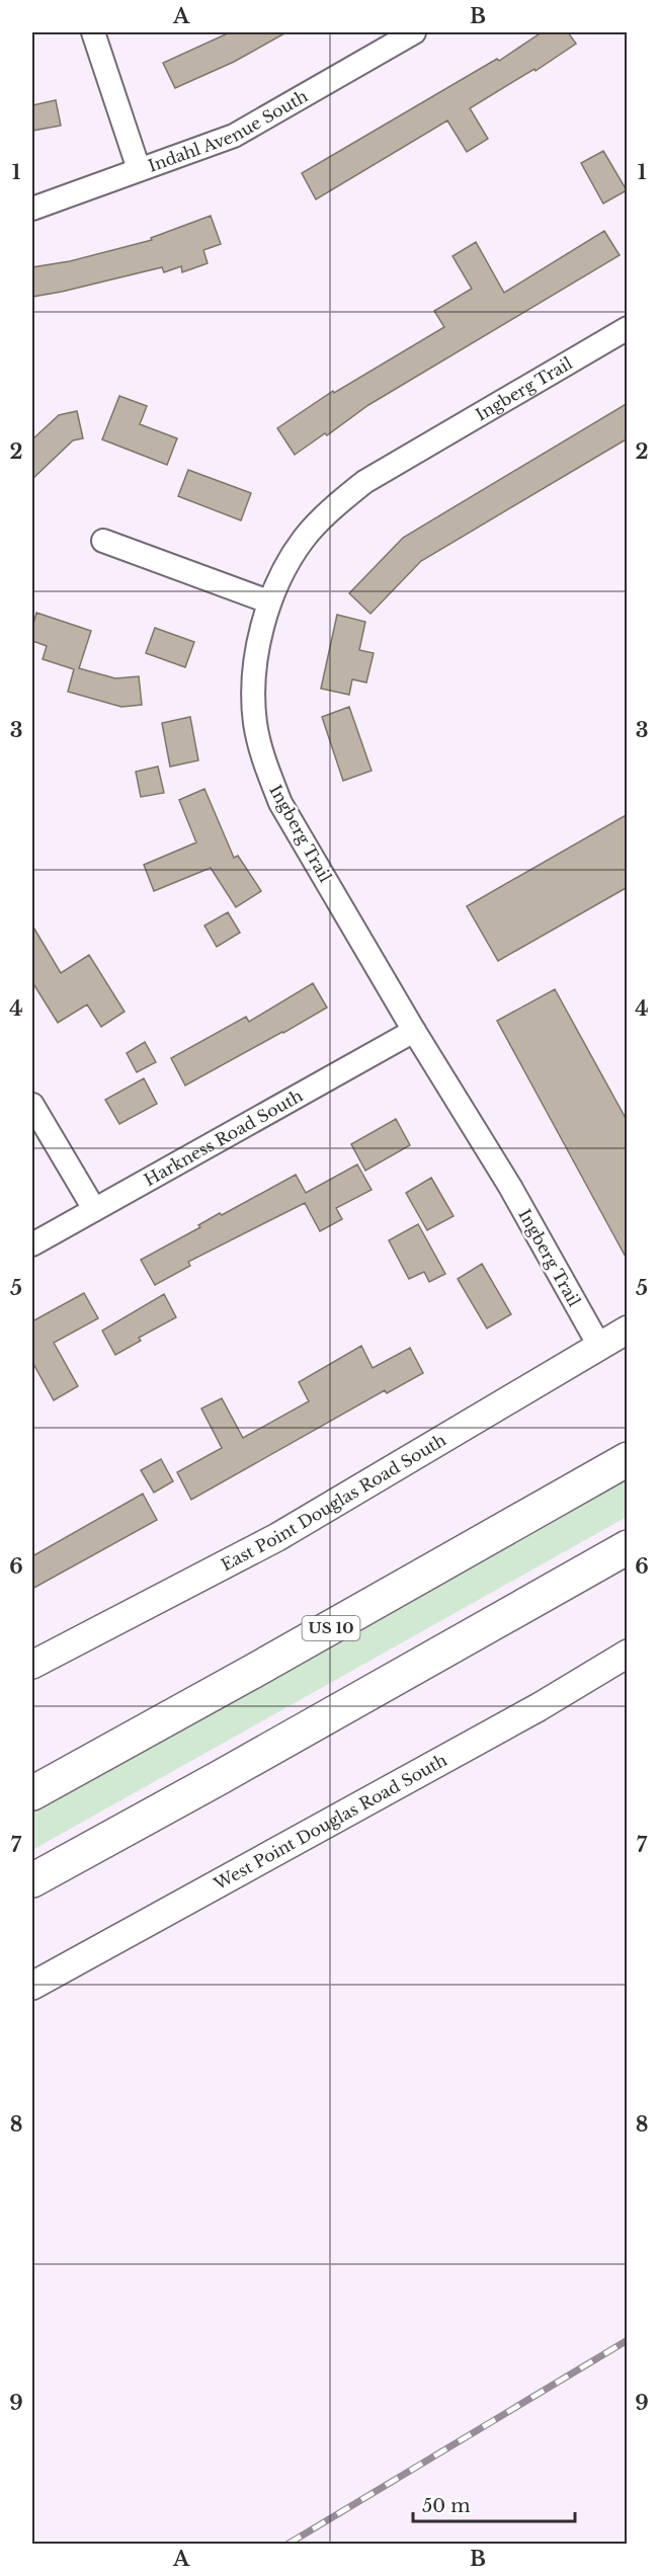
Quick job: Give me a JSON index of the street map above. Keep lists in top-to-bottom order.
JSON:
{
  "streets": {
    "highway": ["US 10"],
    "street": [
      "Indahl Avenue South",
      "Ingberg Trail",
      "Harkness Road South",
      "East Point Douglas Road South",
      "West Point Douglas Road South"
    ]
  },
  "crossings": [
    ["Ingberg Trail", "Harkness Road South"],
    ["Ingberg Trail", "East Point Douglas Road South"]
  ],
  "scale_bar": "50 m",
  "grid": {
    "columns": ["A", "B"],
    "rows": [
      "1",
      "2",
      "3",
      "4",
      "5",
      "6",
      "7",
      "8",
      "9"
    ]
  }
}
